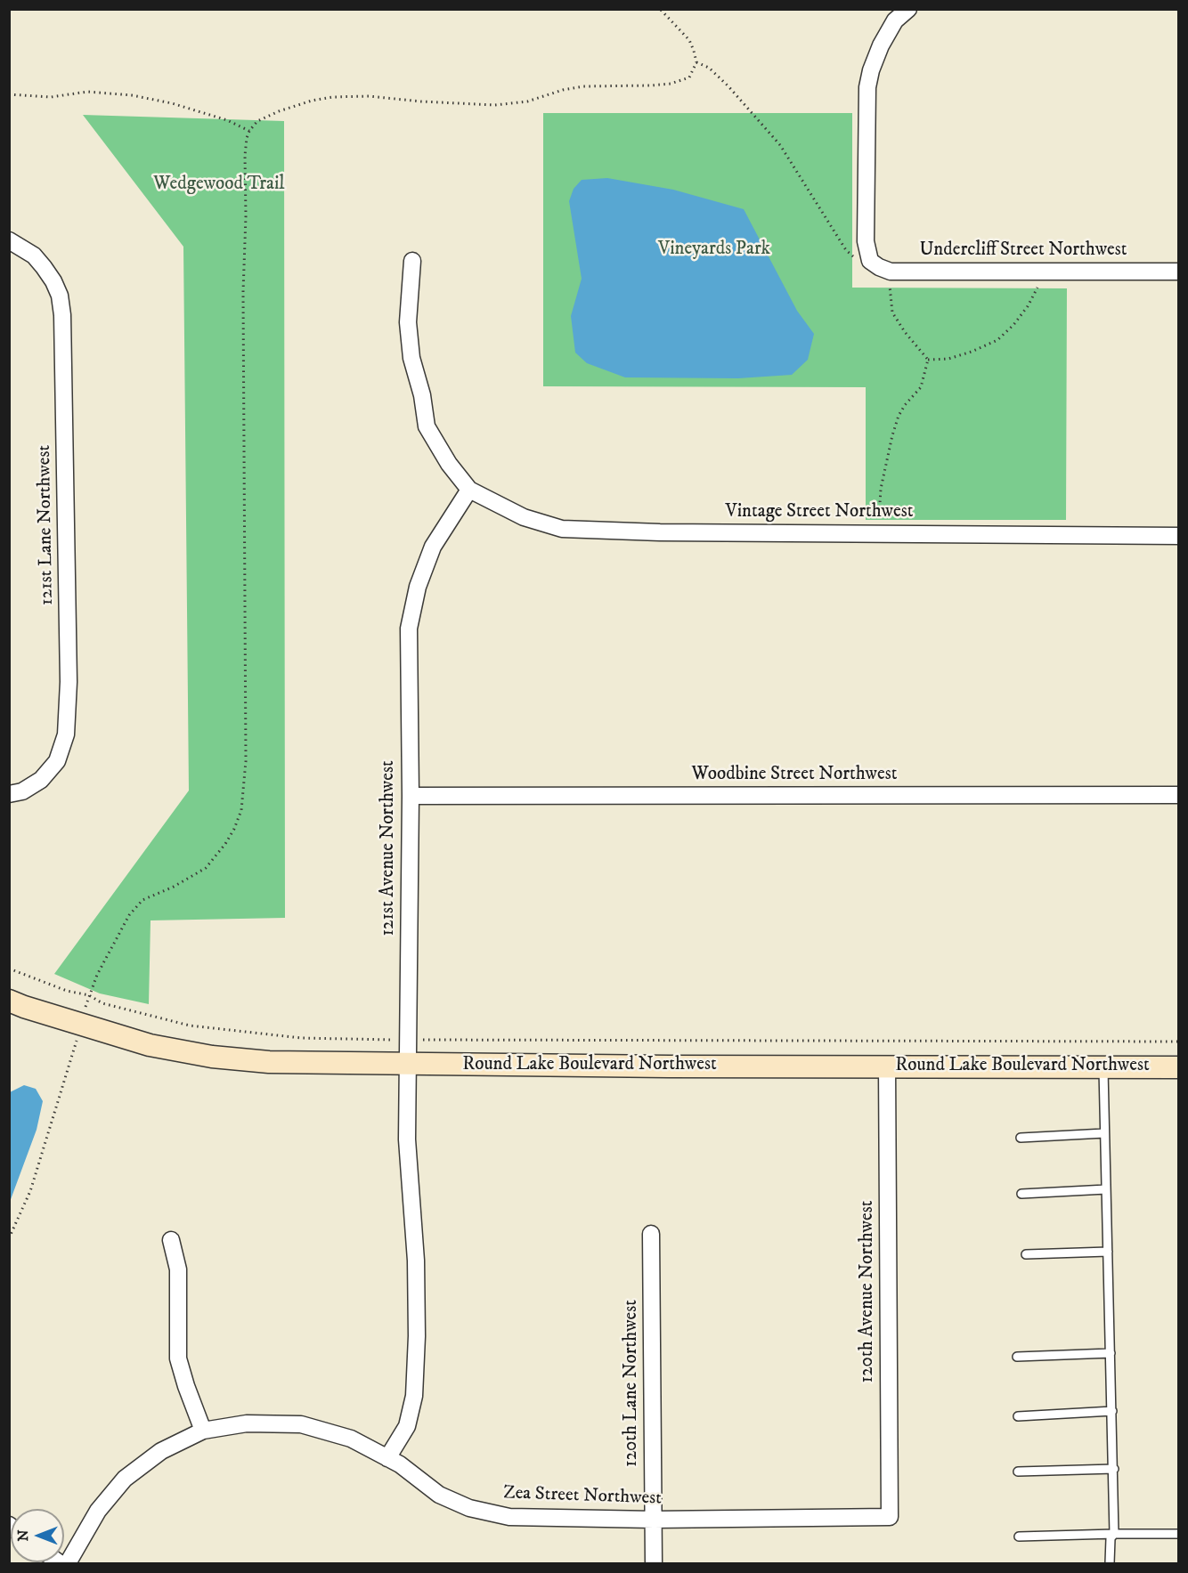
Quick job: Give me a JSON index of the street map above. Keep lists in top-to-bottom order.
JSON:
{
  "streets": {
    "main road": ["Round Lake Boulevard Northwest"],
    "street": [
      "Undercliff Street Northwest",
      "Vintage Street Northwest",
      "121st Lane Northwest",
      "Woodbine Street Northwest",
      "121st Avenue Northwest",
      "120th Avenue Northwest",
      "120th Lane Northwest",
      "Zea Street Northwest"
    ]
  },
  "crossings": [
    ["Vintage Street Northwest", "121st Avenue Northwest"],
    ["Woodbine Street Northwest", "121st Avenue Northwest"],
    ["121st Avenue Northwest", "Round Lake Boulevard Northwest"],
    ["121st Avenue Northwest", "Zea Street Northwest"],
    ["Round Lake Boulevard Northwest", "120th Avenue Northwest"],
    ["120th Avenue Northwest", "Zea Street Northwest"],
    ["120th Lane Northwest", "Zea Street Northwest"]
  ],
  "parks": ["Wedgewood Trail", "Vineyards Park"],
  "north": "left"
}
